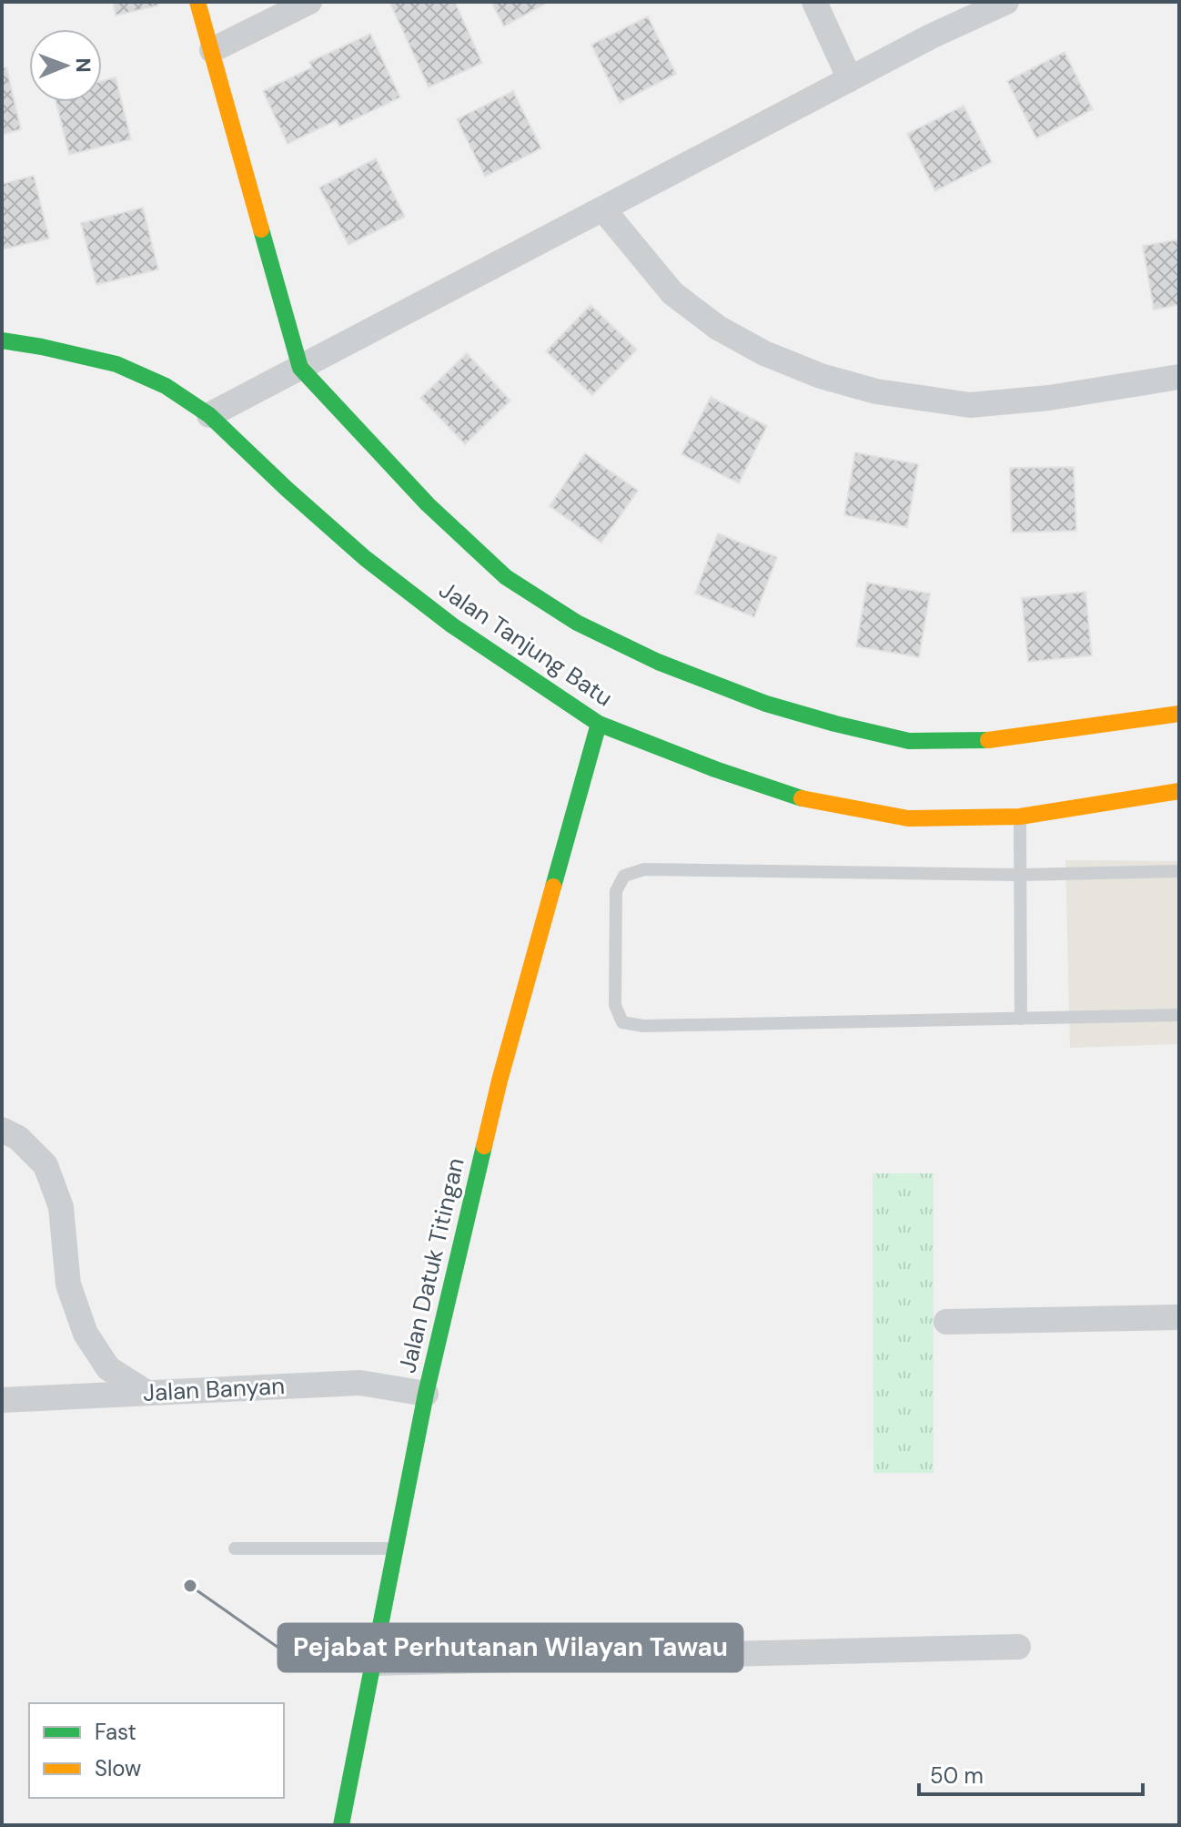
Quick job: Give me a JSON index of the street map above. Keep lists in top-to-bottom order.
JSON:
{
  "streets": {
    "street": ["Jalan Tanjung Batu", "Jalan Datuk Titingan", "Jalan Banyan"]
  },
  "crossings": [
    ["Jalan Tanjung Batu", "Jalan Datuk Titingan"],
    ["Jalan Datuk Titingan", "Jalan Banyan"]
  ],
  "places": ["Pejabat Perhutanan Wilayan Tawau"],
  "legend": ["Fast", "Slow"],
  "scale_bar": "50 m",
  "north": "right"
}
